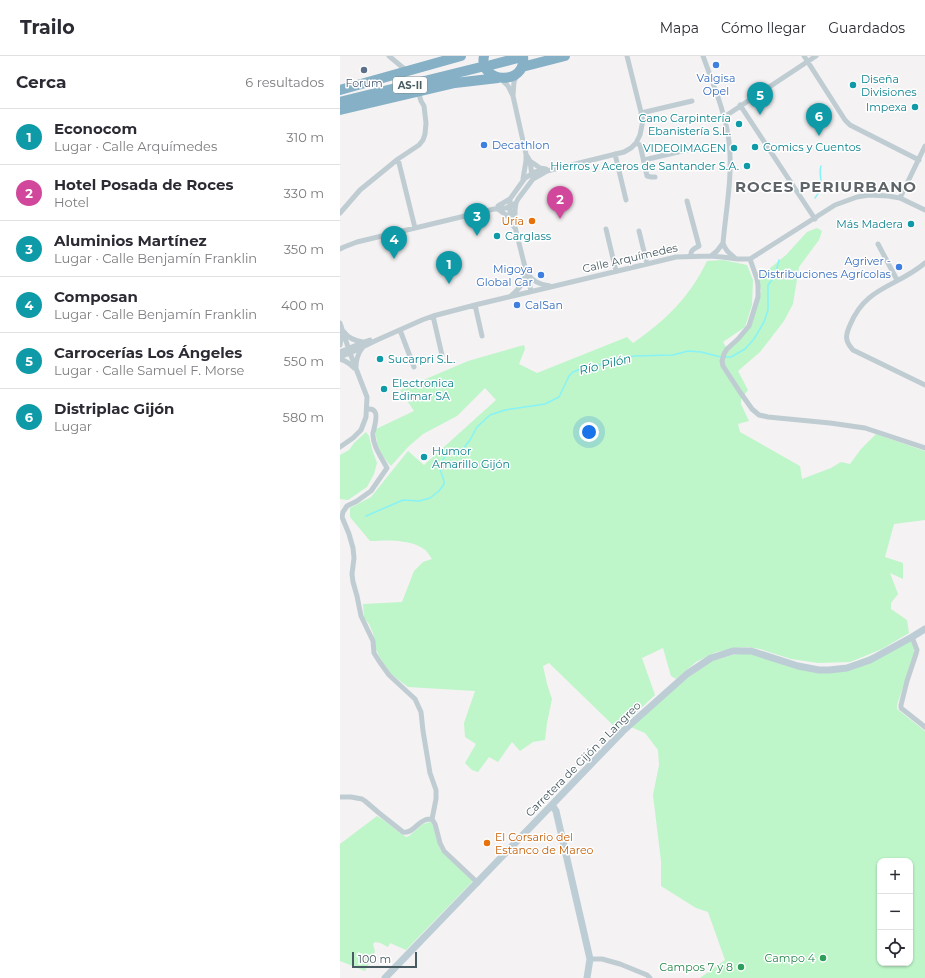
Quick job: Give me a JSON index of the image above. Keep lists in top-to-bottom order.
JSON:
{
  "streets": {
    "highway": ["AS-II"],
    "street": ["Calle Arquímedes", "Carretera de Gijón a Langreo"]
  },
  "districts": ["ROCES PERIURBANO"],
  "water": ["Río Pilón"],
  "places": [
    "Valgisa Opel",
    "Forum",
    "Diseña Divisiones",
    "Impexa",
    "Cano Carpintería Ebanistería S.L.",
    "Decathlon",
    "Comics y Cuentos",
    "VIDEOIMAGEN",
    "Hierros y Aceros de Santander S.A.",
    "Uría",
    "Más Madera",
    "Carglass",
    "Agriver - Distribuciones Agrícolas",
    "Migoya Global Car",
    "CalSan",
    "Sucarpri S.L.",
    "Electronica Edimar SA",
    "Humor Amarillo Gijón",
    "El Corsario del Estanco de Mareo",
    "Campo 4",
    "Campos 7 y 8"
  ],
  "scale_bar": "100 m",
  "page": {
    "header": "Trailo",
    "nav": ["Mapa", "Cómo llegar", "Guardados"],
    "heading": ["Cerca", "6 resultados"],
    "pins": [
      "5",
      "6",
      "2",
      "3",
      "4",
      "1"
    ],
    "list": [
      {
        "mark": "1",
        "name": "Econocom",
        "note": "Lugar · Calle Arquímedes",
        "value": "310 m"
      },
      {
        "mark": "2",
        "name": "Hotel Posada de Roces",
        "note": "Hotel",
        "value": "330 m"
      },
      {
        "mark": "3",
        "name": "Aluminios Martínez",
        "note": "Lugar · Calle Benjamín Franklin",
        "value": "350 m"
      },
      {
        "mark": "4",
        "name": "Composan",
        "note": "Lugar · Calle Benjamín Franklin",
        "value": "400 m"
      },
      {
        "mark": "5",
        "name": "Carrocerías Los Ángeles",
        "note": "Lugar · Calle Samuel F. Morse",
        "value": "550 m"
      },
      {
        "mark": "6",
        "name": "Distriplac Gijón",
        "note": "Lugar",
        "value": "580 m"
      }
    ],
    "map_buttons": ["+", "−"],
    "scale": "100 m"
  }
}
